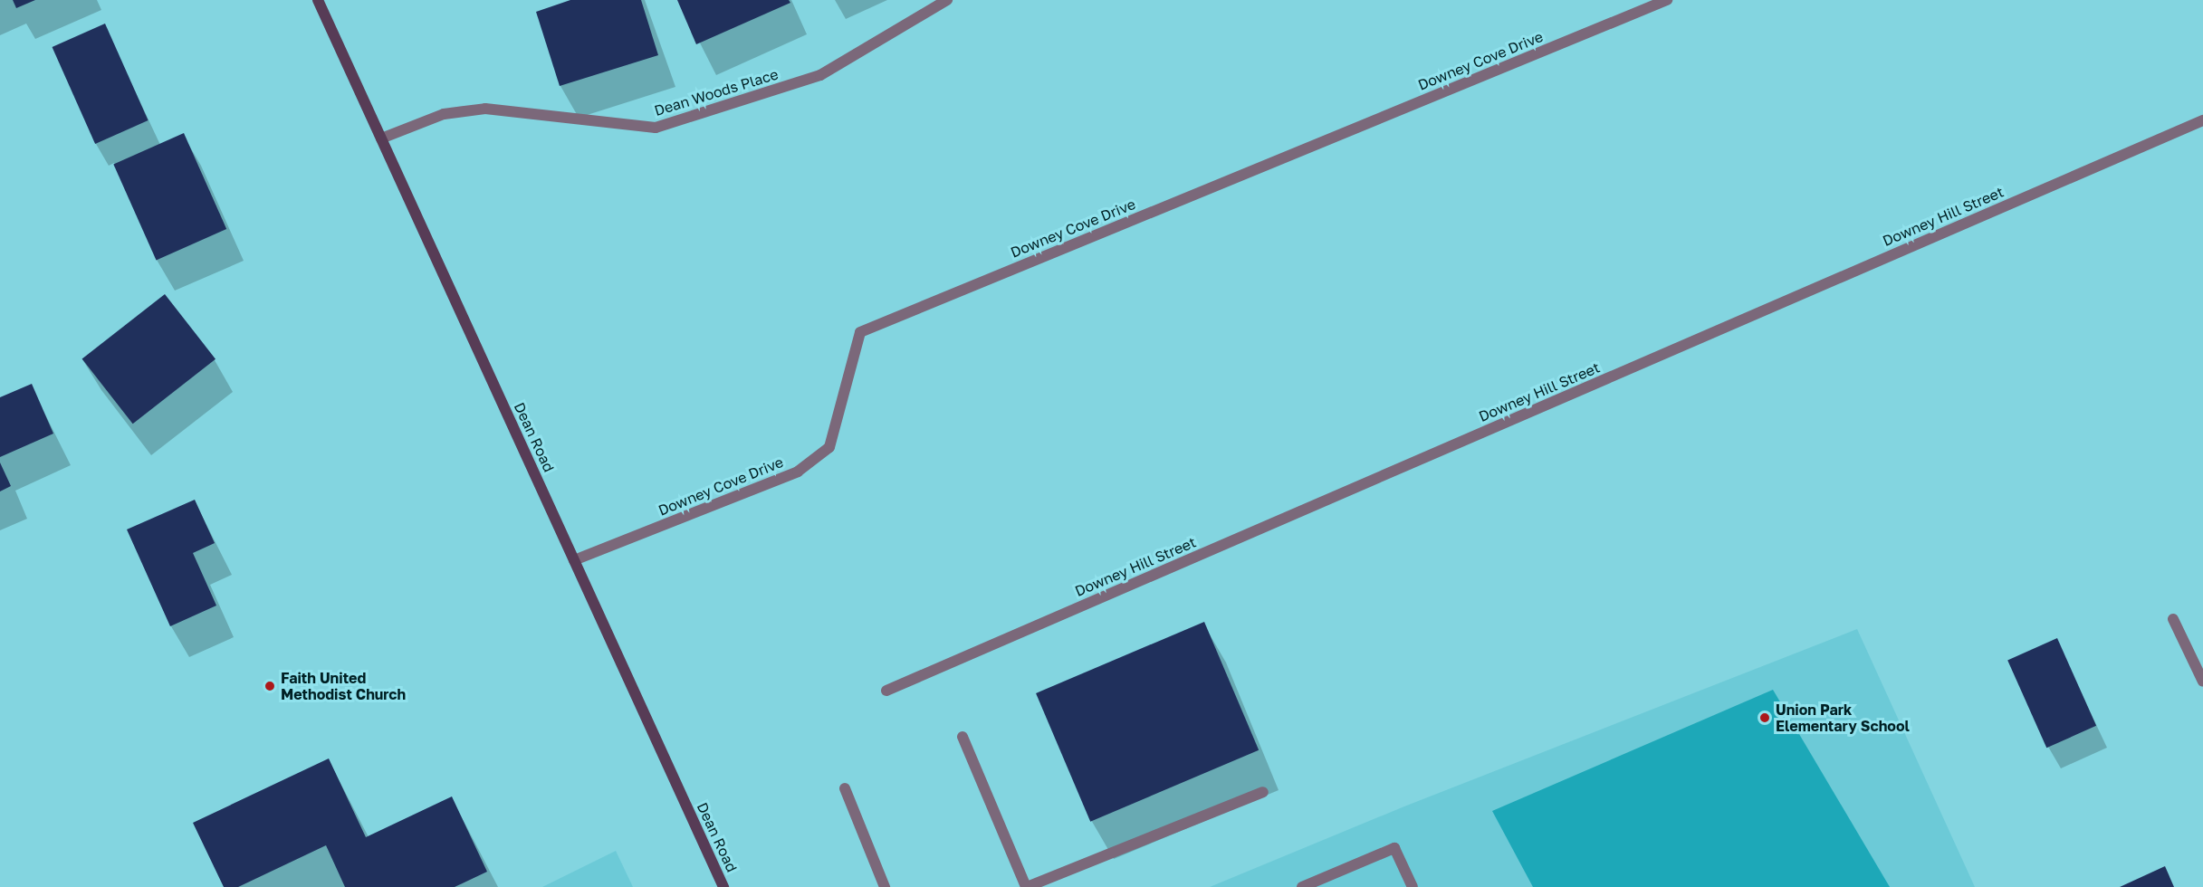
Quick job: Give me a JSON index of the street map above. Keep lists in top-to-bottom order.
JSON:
{
  "streets": {
    "main road": ["Dean Road"],
    "street": ["Downey Cove Drive", "Dean Woods Place", "Downey Hill Street"]
  },
  "crossings": [
    ["Downey Cove Drive", "Dean Road"],
    ["Dean Woods Place", "Dean Road"]
  ],
  "places": ["Faith United Methodist Church", "Union Park Elementary School"]
}
